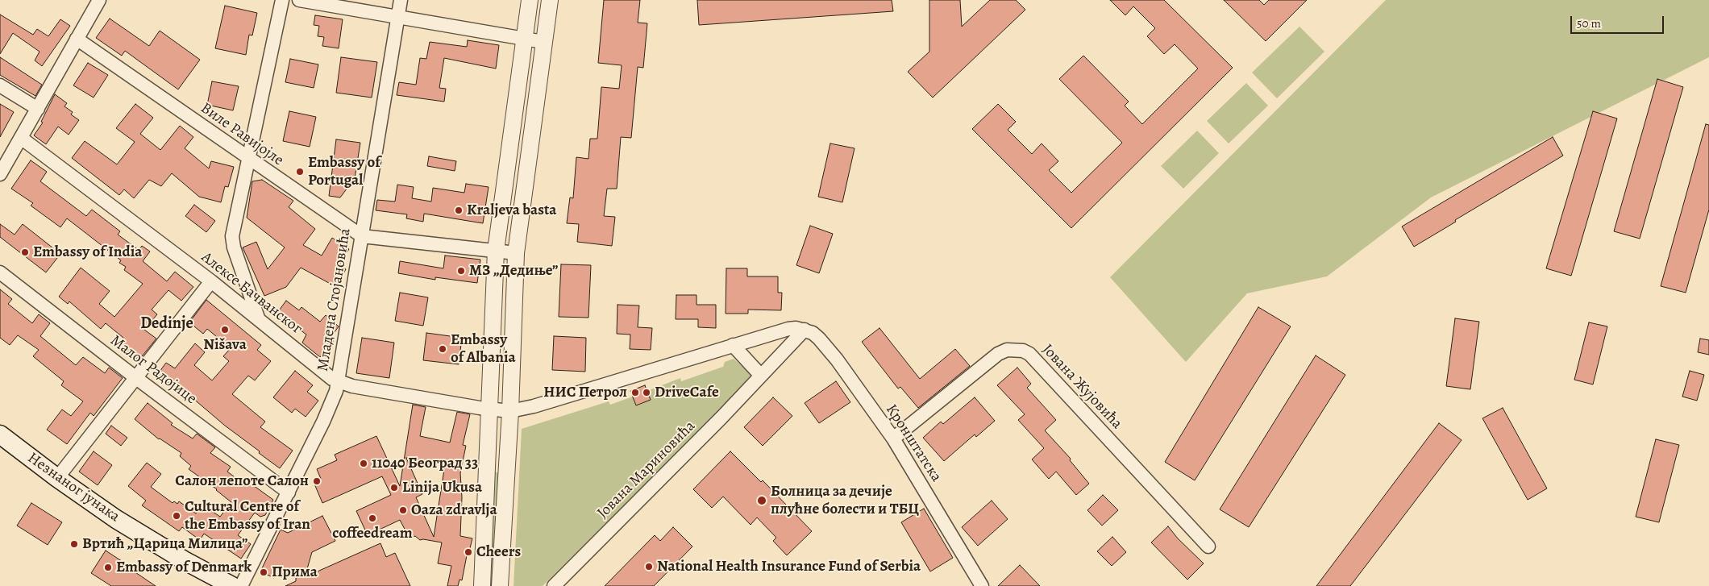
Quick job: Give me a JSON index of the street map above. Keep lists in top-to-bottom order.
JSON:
{
  "streets": {
    "main road": ["Незнаног јунака"],
    "street": [
      "Виле Равијојле",
      "Алексе Бачванског",
      "Младена Стојановића",
      "Малог Радојице",
      "Јована Жујовића",
      "Кронштатска",
      "Јована Мариновића"
    ]
  },
  "crossings": [
    ["Виле Равијојле", "Младена Стојановића"],
    ["Алексе Бачванског", "Младена Стојановића"],
    ["Младена Стојановића", "Малог Радојице"],
    ["Јована Жујовића", "Кронштатска"],
    ["Кронштатска", "Јована Мариновића"]
  ],
  "districts": ["Dedinje"],
  "places": [
    "Embassy of Portugal",
    "Kraljeva basta",
    "Embassy of India",
    "МЗ „Дедиње”",
    "Nišava",
    "Embassy of Albania",
    "НИС Петрол",
    "DriveCafe",
    "11040 Београд 33",
    "Салон лепоте Салон",
    "Linija Ukusa",
    "Болница за дечије плућне болести и ТБЦ",
    "Oaza zdravlja",
    "Cultural Centre of the Embassy of Iran",
    "coffeedream",
    "Вртић „Царица Милица”",
    "Cheers",
    "National Health Insurance Fund of Serbia",
    "Embassy of Denmark",
    "Прима"
  ],
  "scale_bar": "50 m"
}
